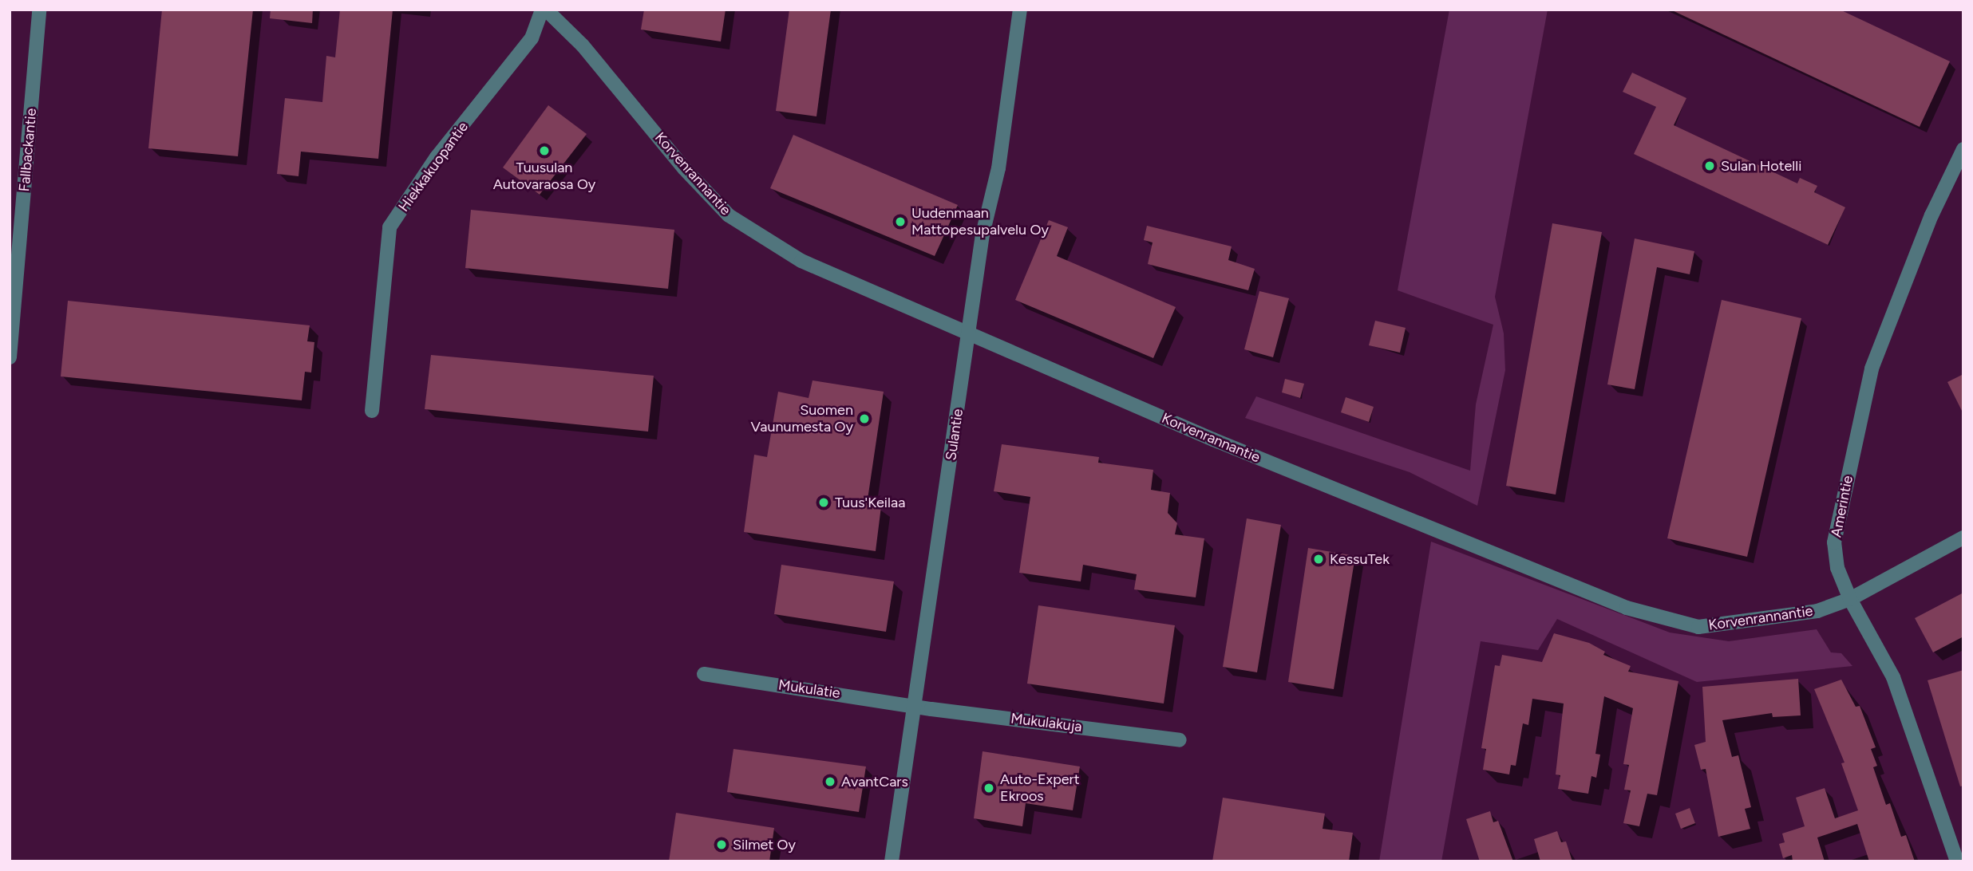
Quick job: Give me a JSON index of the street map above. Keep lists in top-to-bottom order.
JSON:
{
  "streets": {
    "street": [
      "Fallbackantie",
      "Hiekkakuopantie",
      "Korvenrannantie",
      "Sulantie",
      "Amerintie",
      "Mukulatie",
      "Mukulakuja"
    ]
  },
  "crossings": [
    ["Hiekkakuopantie", "Korvenrannantie"],
    ["Korvenrannantie", "Sulantie"],
    ["Korvenrannantie", "Amerintie"],
    ["Sulantie", "Mukulatie"],
    ["Sulantie", "Mukulakuja"],
    ["Mukulatie", "Mukulakuja"]
  ],
  "places": [
    "Tuusulan Autovaraosa Oy",
    "Sulan Hotelli",
    "Uudenmaan Mattopesupalvelu Oy",
    "Suomen Vaunumesta Oy",
    "Tuus'Keilaa",
    "KessuTek",
    "AvantCars",
    "Auto-Expert Ekroos",
    "Silmet Oy"
  ]
}
